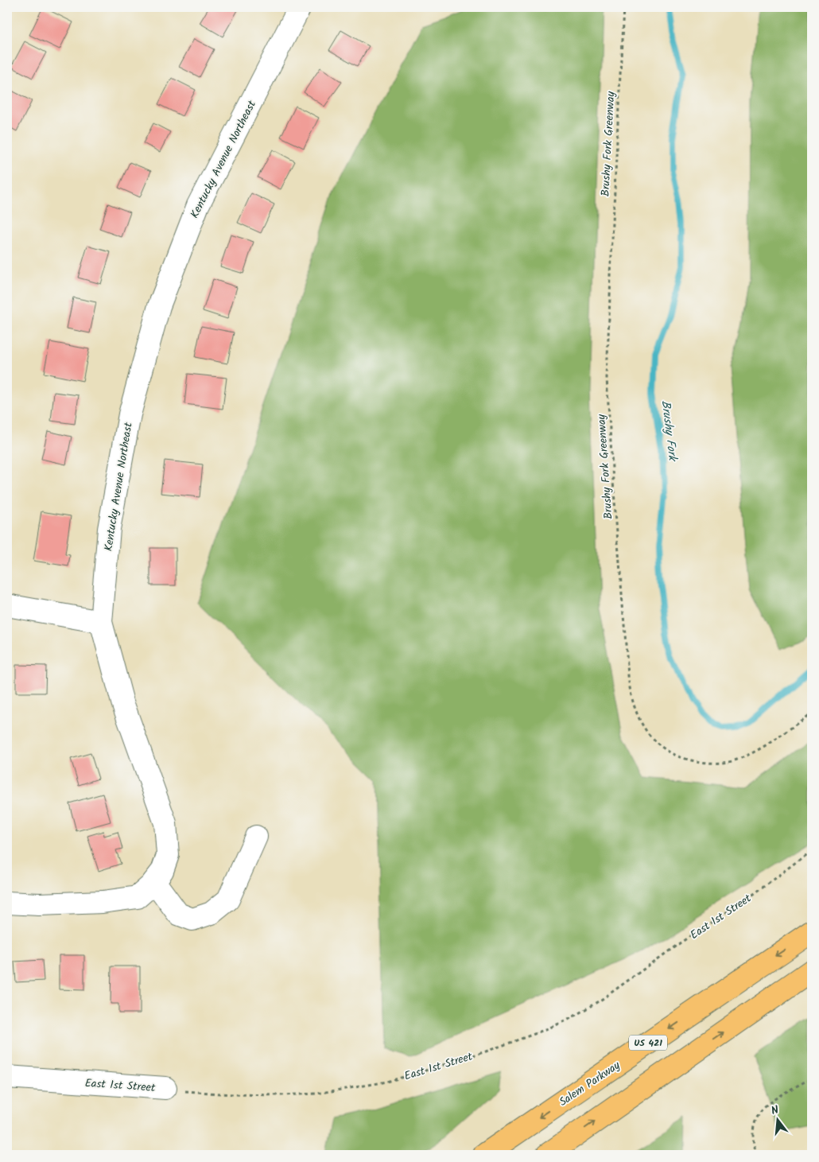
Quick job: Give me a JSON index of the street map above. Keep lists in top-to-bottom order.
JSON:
{
  "streets": {
    "highway": ["US 421", "Salem Parkway"],
    "street": ["Kentucky Avenue Northeast", "East 1st Street"],
    "path": ["Brushy Fork Greenway"]
  },
  "water": ["Brushy Fork"],
  "north": "top"
}
